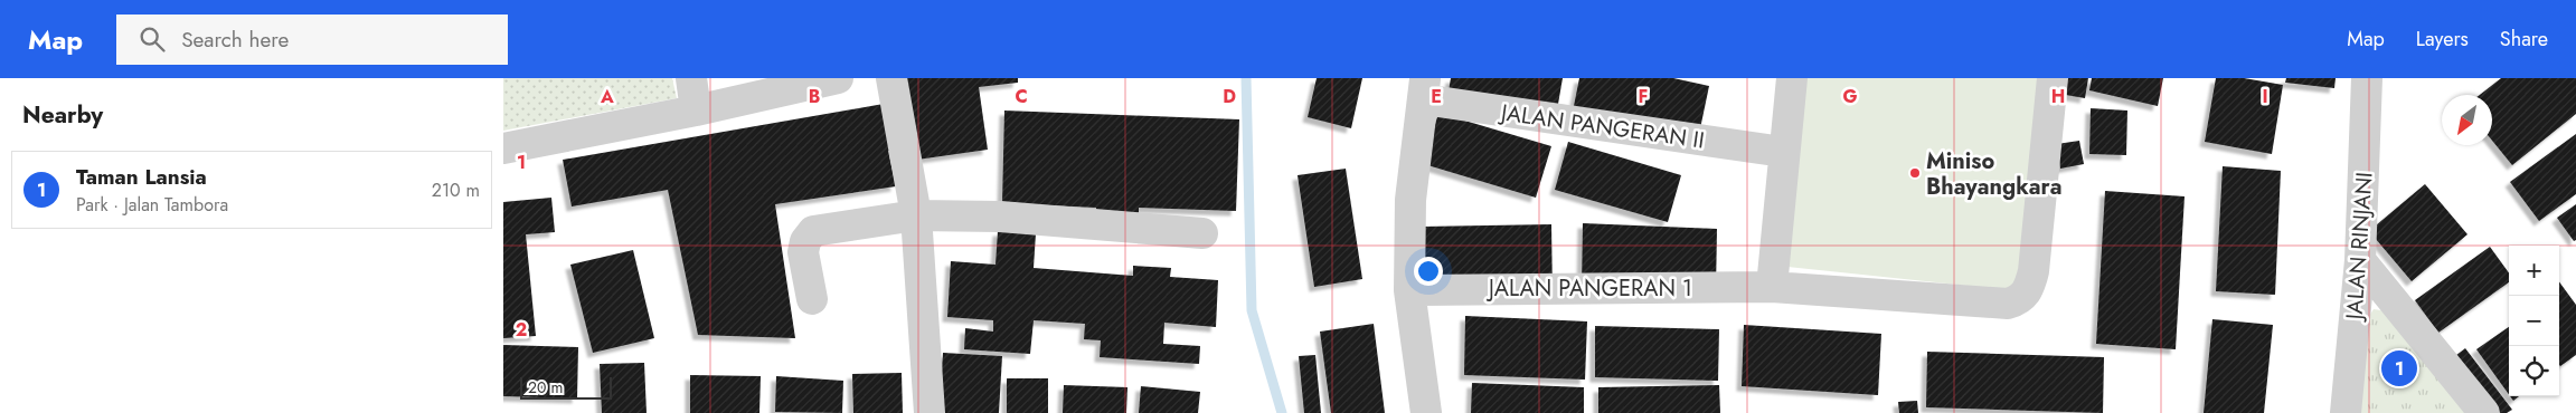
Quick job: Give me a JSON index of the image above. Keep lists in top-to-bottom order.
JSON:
{
  "streets": {
    "street": ["JALAN PANGERAN II", "JALAN RINJANI", "JALAN PANGERAN 1"]
  },
  "places": ["Miniso Bhayangkara"],
  "scale_bar": "20 m",
  "north": "bottom left",
  "page": {
    "header": "Map",
    "search": "Search here",
    "nav": ["Map", "Layers", "Share"],
    "heading": "Nearby",
    "list": [
      {
        "mark": "1",
        "name": "Taman Lansia",
        "note": "Park · Jalan Tambora",
        "value": "210 m"
      }
    ],
    "map_buttons": ["+", "−"],
    "pins": "1",
    "scale": "20 m"
  },
  "grid": {
    "columns": [
      "A",
      "B",
      "C",
      "D",
      "E",
      "F",
      "G",
      "H",
      "I"
    ],
    "rows": ["1", "2"]
  }
}
